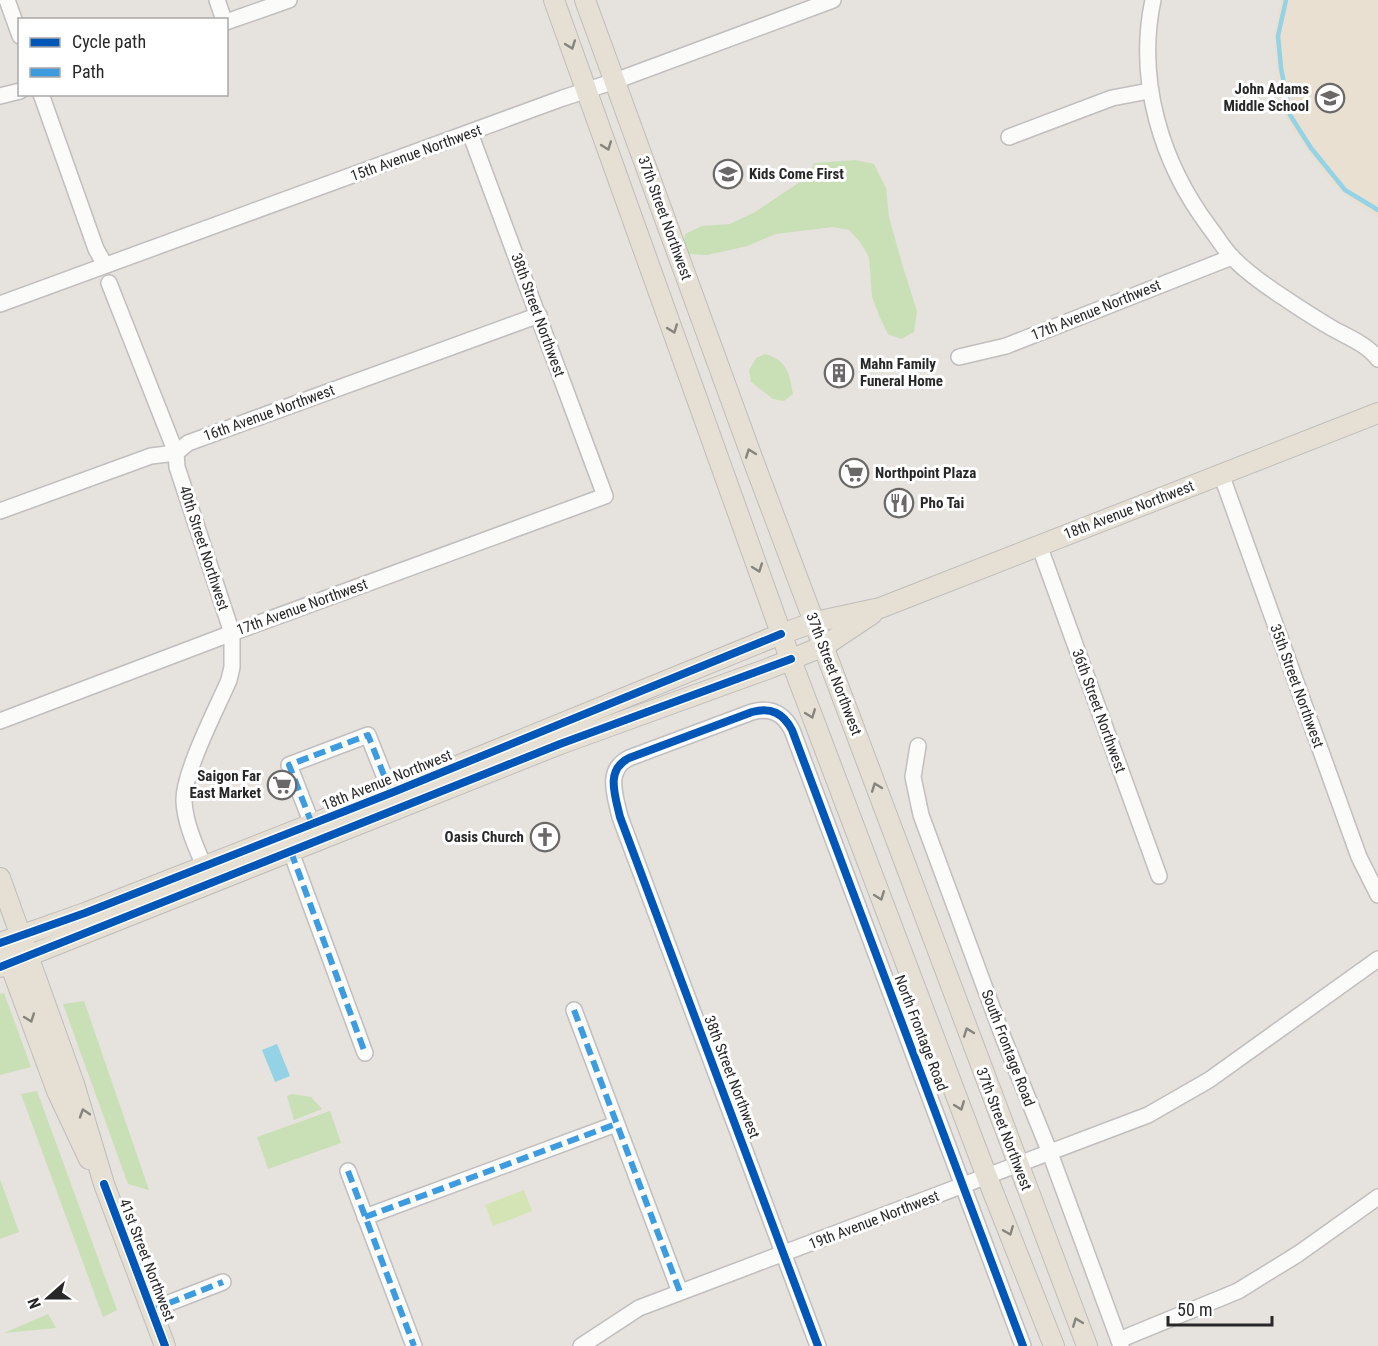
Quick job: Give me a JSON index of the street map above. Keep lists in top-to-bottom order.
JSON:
{
  "streets": {
    "main road": ["37th Street Northwest", "18th Avenue Northwest", "41st Street Northwest"],
    "street": [
      "15th Avenue Northwest",
      "17th Avenue Northwest",
      "38th Street Northwest",
      "16th Avenue Northwest",
      "40th Street Northwest",
      "35th Street Northwest",
      "36th Street Northwest",
      "North Frontage Road",
      "South Frontage Road",
      "19th Avenue Northwest"
    ]
  },
  "crossings": [
    ["15th Avenue Northwest", "37th Street Northwest"],
    ["15th Avenue Northwest", "38th Street Northwest"],
    ["37th Street Northwest", "18th Avenue Northwest"],
    ["37th Street Northwest", "19th Avenue Northwest"],
    ["17th Avenue Northwest", "38th Street Northwest"],
    ["17th Avenue Northwest", "40th Street Northwest"],
    ["38th Street Northwest", "16th Avenue Northwest"],
    ["38th Street Northwest", "North Frontage Road"],
    ["38th Street Northwest", "19th Avenue Northwest"],
    ["16th Avenue Northwest", "40th Street Northwest"],
    ["18th Avenue Northwest", "40th Street Northwest"],
    ["18th Avenue Northwest", "35th Street Northwest"],
    ["18th Avenue Northwest", "36th Street Northwest"],
    ["18th Avenue Northwest", "41st Street Northwest"],
    ["North Frontage Road", "19th Avenue Northwest"],
    ["South Frontage Road", "19th Avenue Northwest"]
  ],
  "places": {
    "school or university": ["John Adams Middle School", "Kids Come First"],
    "building": ["Mahn Family Funeral Home"],
    "supermarket": ["Northpoint Plaza", "Saigon Far East Market"],
    "restaurant": ["Pho Tai"],
    "church": ["Oasis Church"]
  },
  "legend": ["Cycle path", "Path"],
  "scale_bar": "50 m",
  "north": "left"
}
